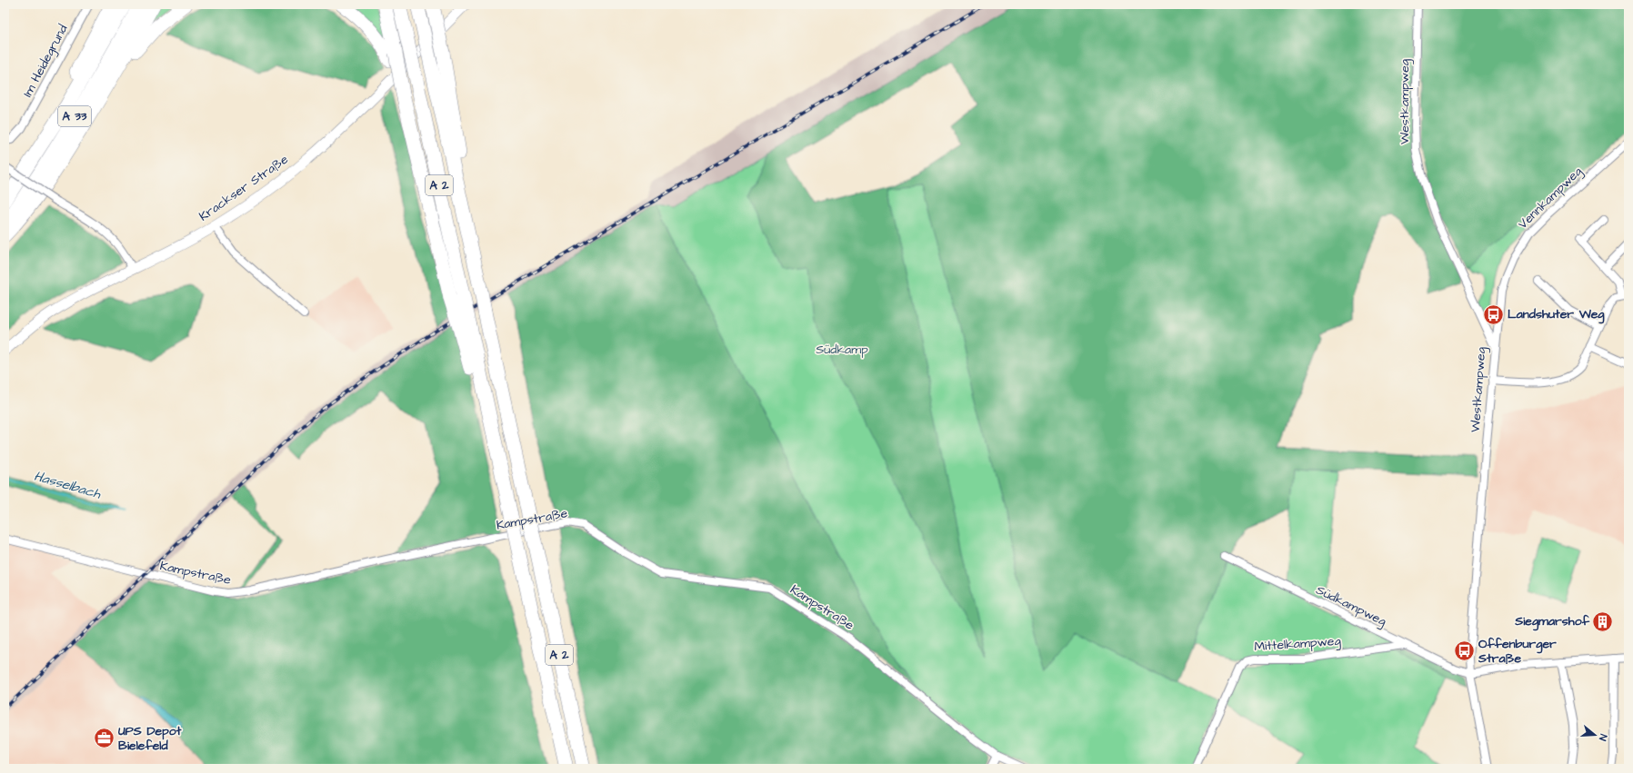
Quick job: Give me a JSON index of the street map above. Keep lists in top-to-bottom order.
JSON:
{
  "streets": {
    "highway": ["A 33", "A 2"],
    "street": [
      "Im Heidegrund",
      "Westkampweg",
      "Krackser Straße",
      "Vennkampweg",
      "Kampstraße",
      "Südkampweg",
      "Mittelkampweg"
    ]
  },
  "crossings": [
    ["Westkampweg", "Vennkampweg"],
    ["Westkampweg", "Südkampweg"],
    ["Südkampweg", "Mittelkampweg"]
  ],
  "water": ["Hasselbach"],
  "parks": ["Südkamp"],
  "places": {
    "bus stop": ["Landshuter Weg", "Offenburger Straße"],
    "building": ["Siegmarshof"],
    "office": ["UPS Depot Bielefeld"]
  },
  "north": "right"
}
